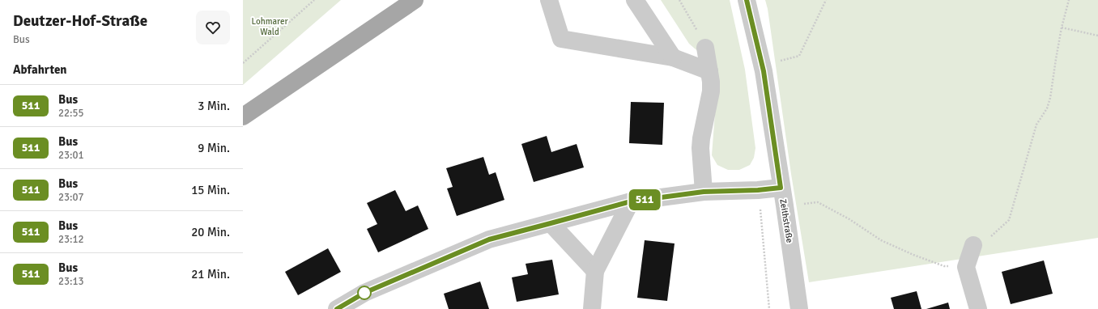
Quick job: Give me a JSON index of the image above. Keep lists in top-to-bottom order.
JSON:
{
  "streets": {
    "street": ["Zeithstraße"]
  },
  "parks": ["Lohmarer Wald"],
  "lines": ["bus line 511"],
  "page": {
    "heading": [
      ["Deutzer-Hof-Straße", "Bus"],
      "Abfahrten"
    ],
    "on_map": "511",
    "list": [
      {
        "mark": "511",
        "name": "Bus",
        "note": "22:55",
        "value": "3 Min."
      },
      {
        "mark": "511",
        "name": "Bus",
        "note": "23:01",
        "value": "9 Min."
      },
      {
        "mark": "511",
        "name": "Bus",
        "note": "23:07",
        "value": "15 Min."
      },
      {
        "mark": "511",
        "name": "Bus",
        "note": "23:12",
        "value": "20 Min."
      },
      {
        "mark": "511",
        "name": "Bus",
        "note": "23:13",
        "value": "21 Min."
      }
    ]
  }
}
